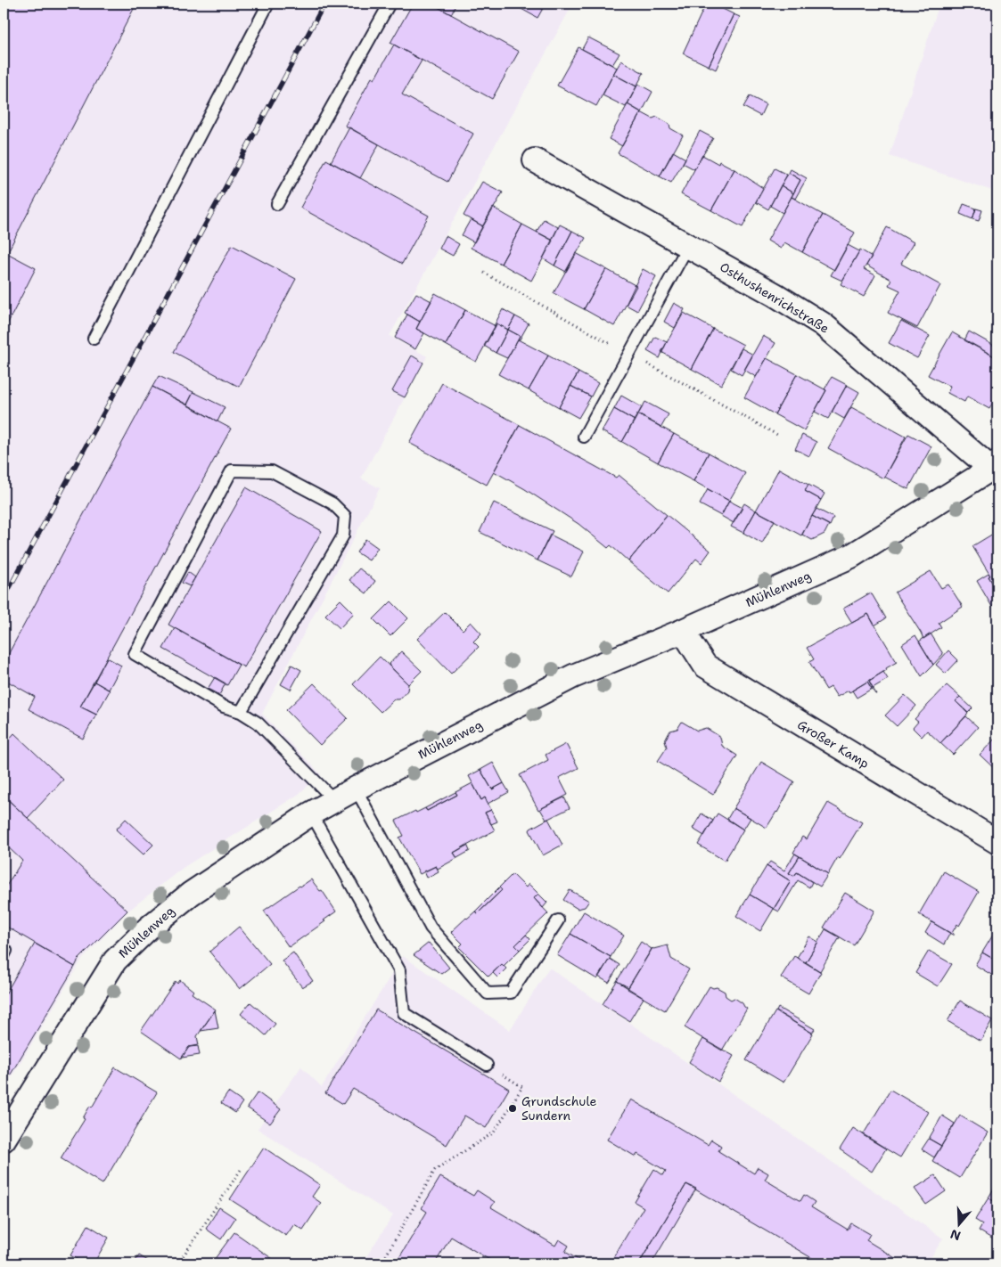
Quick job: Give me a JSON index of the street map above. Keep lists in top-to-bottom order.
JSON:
{
  "streets": {
    "street": ["Osthushenrichstraße", "Mühlenweg", "Großer Kamp"]
  },
  "crossings": [
    ["Osthushenrichstraße", "Mühlenweg"],
    ["Mühlenweg", "Großer Kamp"]
  ],
  "places": ["Grundschule Sundern"],
  "north": "bottom"
}
